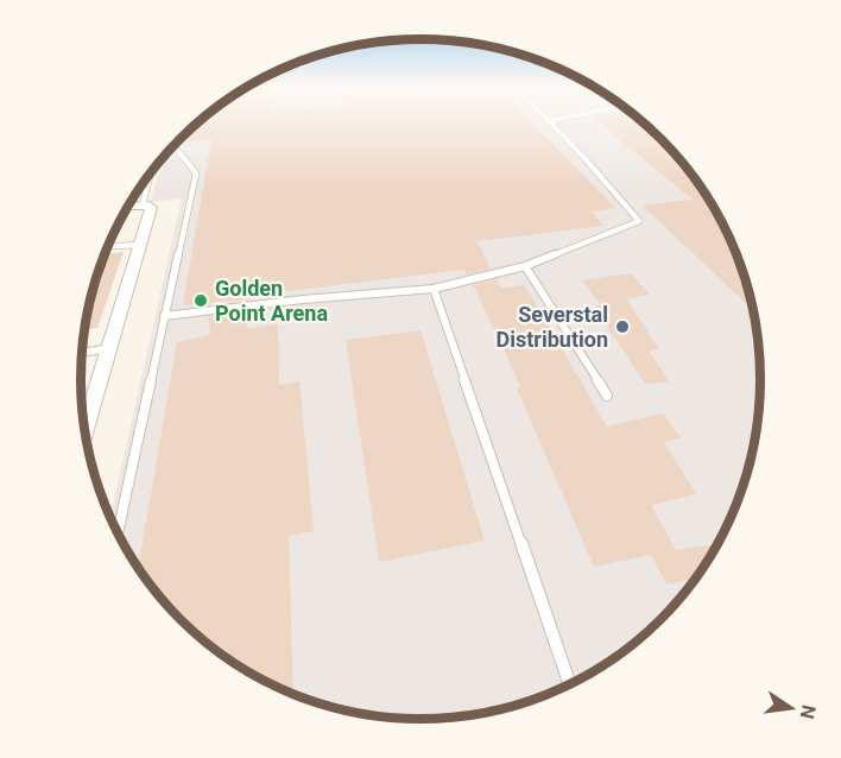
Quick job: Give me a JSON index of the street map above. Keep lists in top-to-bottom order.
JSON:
{
  "places": ["Golden Point Arena", "Severstal Distribution"],
  "north": "right"
}
